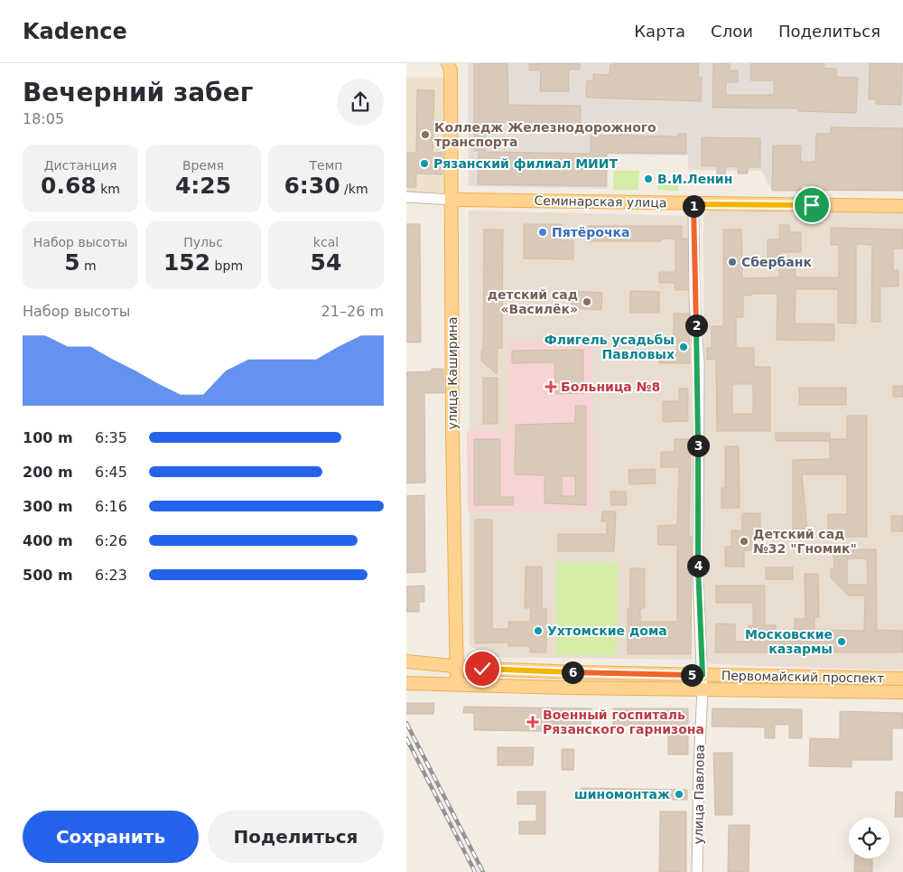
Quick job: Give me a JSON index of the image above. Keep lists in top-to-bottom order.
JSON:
{
  "streets": {
    "main road": ["Семинарская улица", "улица Каширина", "Первомайский проспект"],
    "street": ["улица Павлова"]
  },
  "crossings": [
    ["Семинарская улица", "улица Каширина"],
    ["улица Каширина", "Первомайский проспект"],
    ["Первомайский проспект", "улица Павлова"]
  ],
  "places": {
    "other": [
      "Колледж Железнодорожного транспорта",
      "Рязанский филиал МИИТ",
      "В.И.Ленин",
      "Пятёрочка",
      "Сбербанк",
      "детский сад «Василёк»",
      "Флигель усадьбы Павловых",
      "Детский сад №32 \"Гномик\"",
      "Ухтомские дома",
      "Московские казармы",
      "шиномонтаж"
    ],
    "health": ["Больница №8", "Военный госпиталь Рязанского гарнизона"]
  },
  "page": {
    "header": "Kadence",
    "nav": ["Карта", "Слои", "Поделиться"],
    "heading": ["Вечерний забег", "18:05"],
    "stats": [
      ["Дистанция", "0.68 km"],
      ["Время", "4:25"],
      ["Темп", "6:30 /km"],
      ["Набор высоты", "5 m"],
      ["Пульс", "152 bpm"],
      ["kcal", "54"]
    ],
    "pins": [
      "1",
      "2",
      "3",
      "4",
      "6",
      "5"
    ],
    "chart": ["Набор высоты", "21–26 m"],
    "list": [
      {
        "name": "100 m",
        "note": "6:35"
      },
      {
        "name": "200 m",
        "note": "6:45"
      },
      {
        "name": "300 m",
        "note": "6:16"
      },
      {
        "name": "400 m",
        "note": "6:26"
      },
      {
        "name": "500 m",
        "note": "6:23"
      }
    ],
    "buttons": ["Сохранить", "Поделиться"]
  }
}
